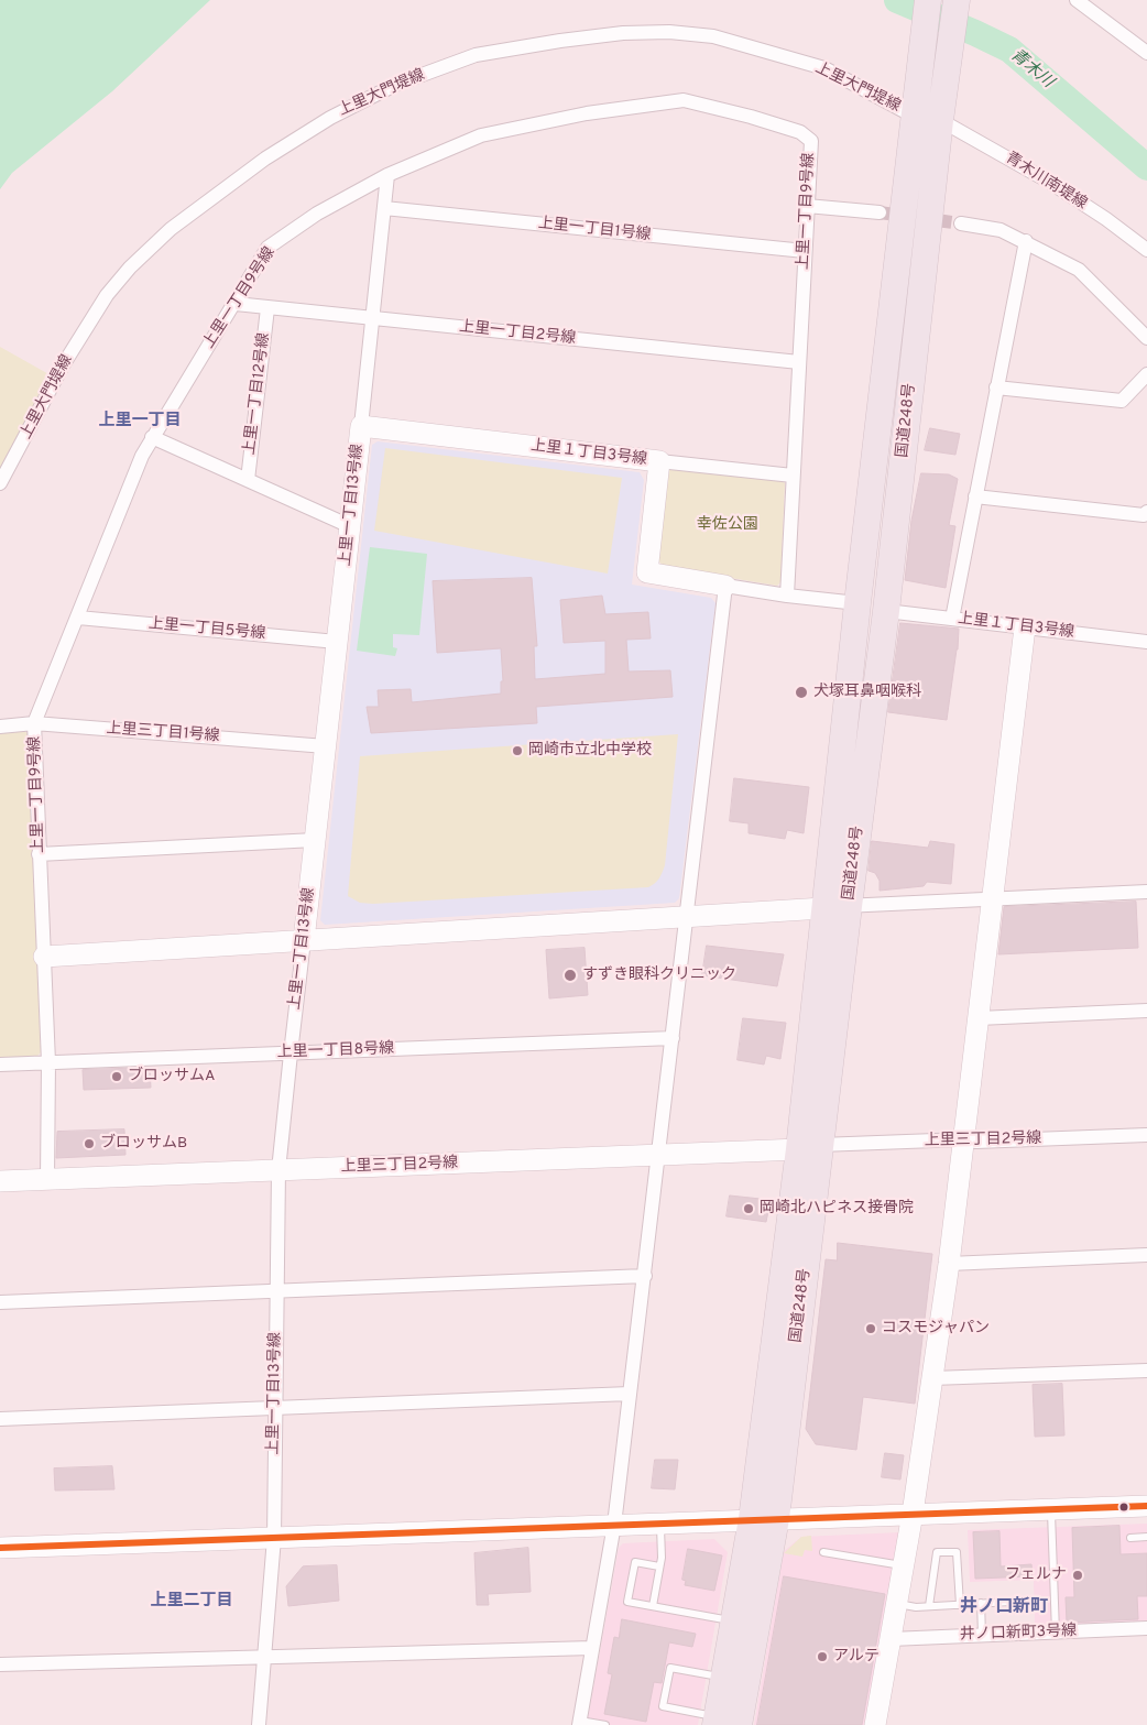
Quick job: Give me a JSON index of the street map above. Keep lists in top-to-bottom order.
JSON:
{
  "streets": {
    "highway": ["国道248号"],
    "street": [
      "上里大門堤線",
      "青木川南堤線",
      "上里一丁目9号線",
      "上里一丁目1号線",
      "上里一丁目2号線",
      "上里一丁目12号線",
      "上里１丁目3号線",
      "上里一丁目13号線",
      "上里一丁目5号線",
      "上里三丁目1号線",
      "上里一丁目8号線",
      "上里三丁目2号線",
      "井ノ口新町3号線"
    ]
  },
  "crossings": [
    ["上里大門堤線", "青木川南堤線"],
    ["上里大門堤線", "国道248号"],
    ["青木川南堤線", "国道248号"],
    ["上里一丁目9号線", "上里一丁目1号線"],
    ["上里一丁目9号線", "上里一丁目2号線"],
    ["上里一丁目9号線", "上里１丁目3号線"],
    ["上里一丁目9号線", "上里一丁目13号線"],
    ["上里一丁目9号線", "上里一丁目5号線"],
    ["上里一丁目9号線", "上里三丁目1号線"],
    ["上里一丁目9号線", "上里一丁目8号線"],
    ["上里一丁目9号線", "上里三丁目2号線"],
    ["上里一丁目1号線", "上里一丁目13号線"],
    ["上里一丁目2号線", "上里一丁目12号線"],
    ["上里一丁目2号線", "上里一丁目13号線"],
    ["国道248号", "上里１丁目3号線"],
    ["国道248号", "上里三丁目2号線"],
    ["上里１丁目3号線", "上里一丁目13号線"],
    ["上里一丁目13号線", "上里一丁目5号線"],
    ["上里一丁目13号線", "上里三丁目1号線"],
    ["上里一丁目13号線", "上里一丁目8号線"],
    ["上里一丁目13号線", "上里三丁目2号線"]
  ],
  "districts": ["上里一丁目", "上里二丁目", "井ノ口新町"],
  "water": ["青木川"],
  "parks": ["幸佐公園"],
  "places": [
    "犬塚耳鼻咽喉科",
    "岡崎市立北中学校",
    "すずき眼科クリニック",
    "ブロッサムA",
    "ブロッサムB",
    "岡崎北ハピネス接骨院",
    "コスモジャパン",
    "フェルナ",
    "アルテ"
  ]
}
